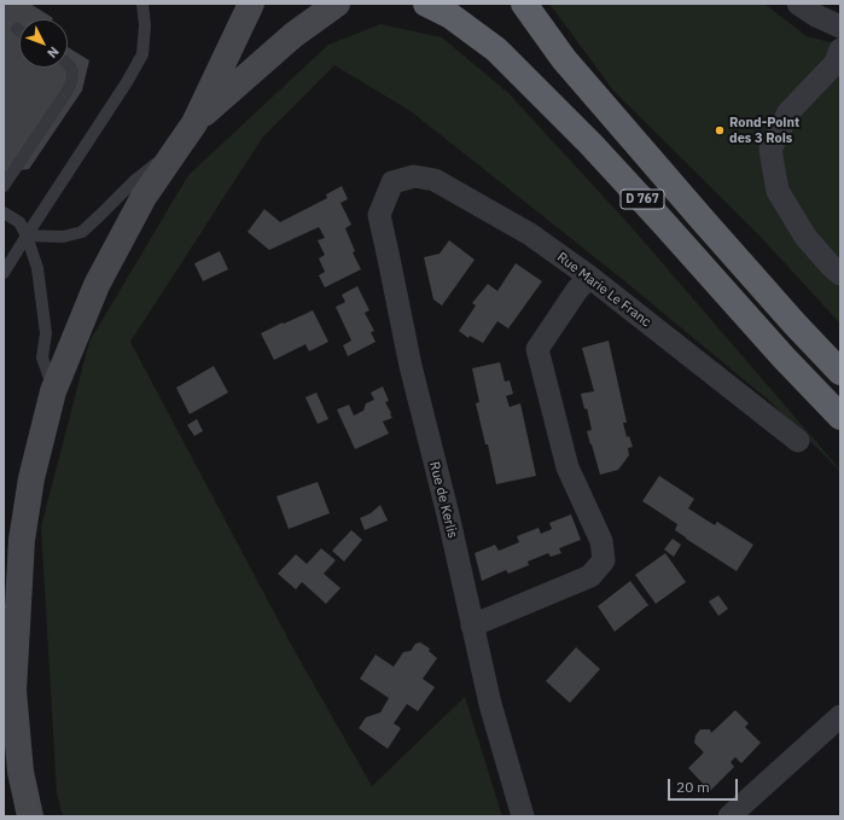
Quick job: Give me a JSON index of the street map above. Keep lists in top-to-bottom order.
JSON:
{
  "streets": {
    "highway": ["D 767"],
    "street": ["Rue Marie Le Franc", "Rue de Kerlis"]
  },
  "crossings": [
    ["Rue Marie Le Franc", "Rue de Kerlis"]
  ],
  "places": ["Rond-Point des 3 Rois"],
  "scale_bar": "20 m",
  "north": "bottom right"
}
